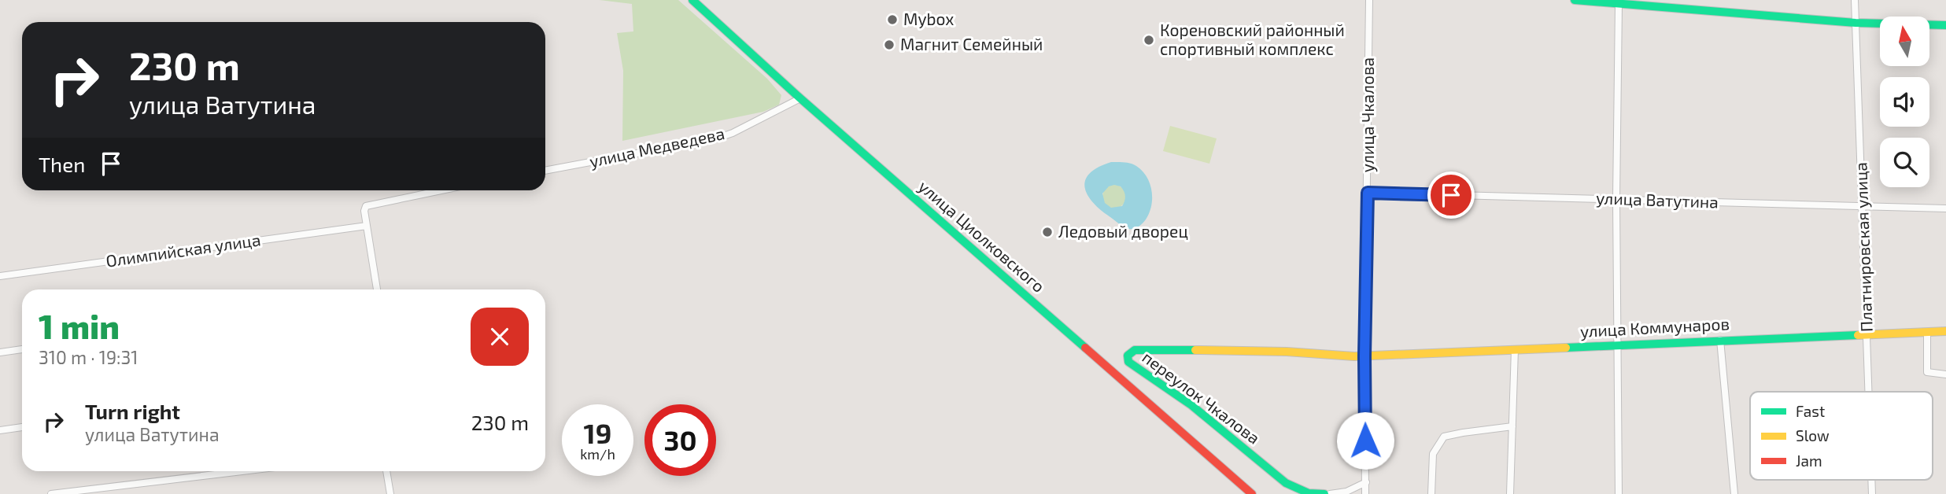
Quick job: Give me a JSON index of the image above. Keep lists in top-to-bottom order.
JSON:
{
  "streets": {
    "main road": ["улица Циолковского", "улица Коммунаров", "переулок Чкалова"],
    "street": [
      "улица Чкалова",
      "улица Медведева",
      "улица Ватутина",
      "Платнировская улица",
      "Олимпийская улица"
    ]
  },
  "crossings": [
    ["улица Чкалова", "улица Ватутина"],
    ["улица Чкалова", "улица Коммунаров"],
    ["улица Чкалова", "переулок Чкалова"],
    ["улица Медведева", "улица Циолковского"],
    ["улица Ватутина", "Платнировская улица"],
    ["Платнировская улица", "улица Коммунаров"],
    ["улица Коммунаров", "переулок Чкалова"]
  ],
  "places": [
    "Mybox",
    "Кореновский районный спортивный комплекс",
    "Магнит Семейный",
    "Ледовый дворец"
  ],
  "legend": ["Fast", "Slow", "Jam"],
  "north": "top",
  "page": {
    "turn": ["230 m", "улица Ватутина"],
    "then": "Then",
    "heading": ["1 min", "310 m · 19:31"],
    "list": [
      {
        "name": "Turn right",
        "note": "улица Ватутина",
        "value": "230 m"
      }
    ],
    "speed": "19 km/h",
    "limit": "30"
  }
}
